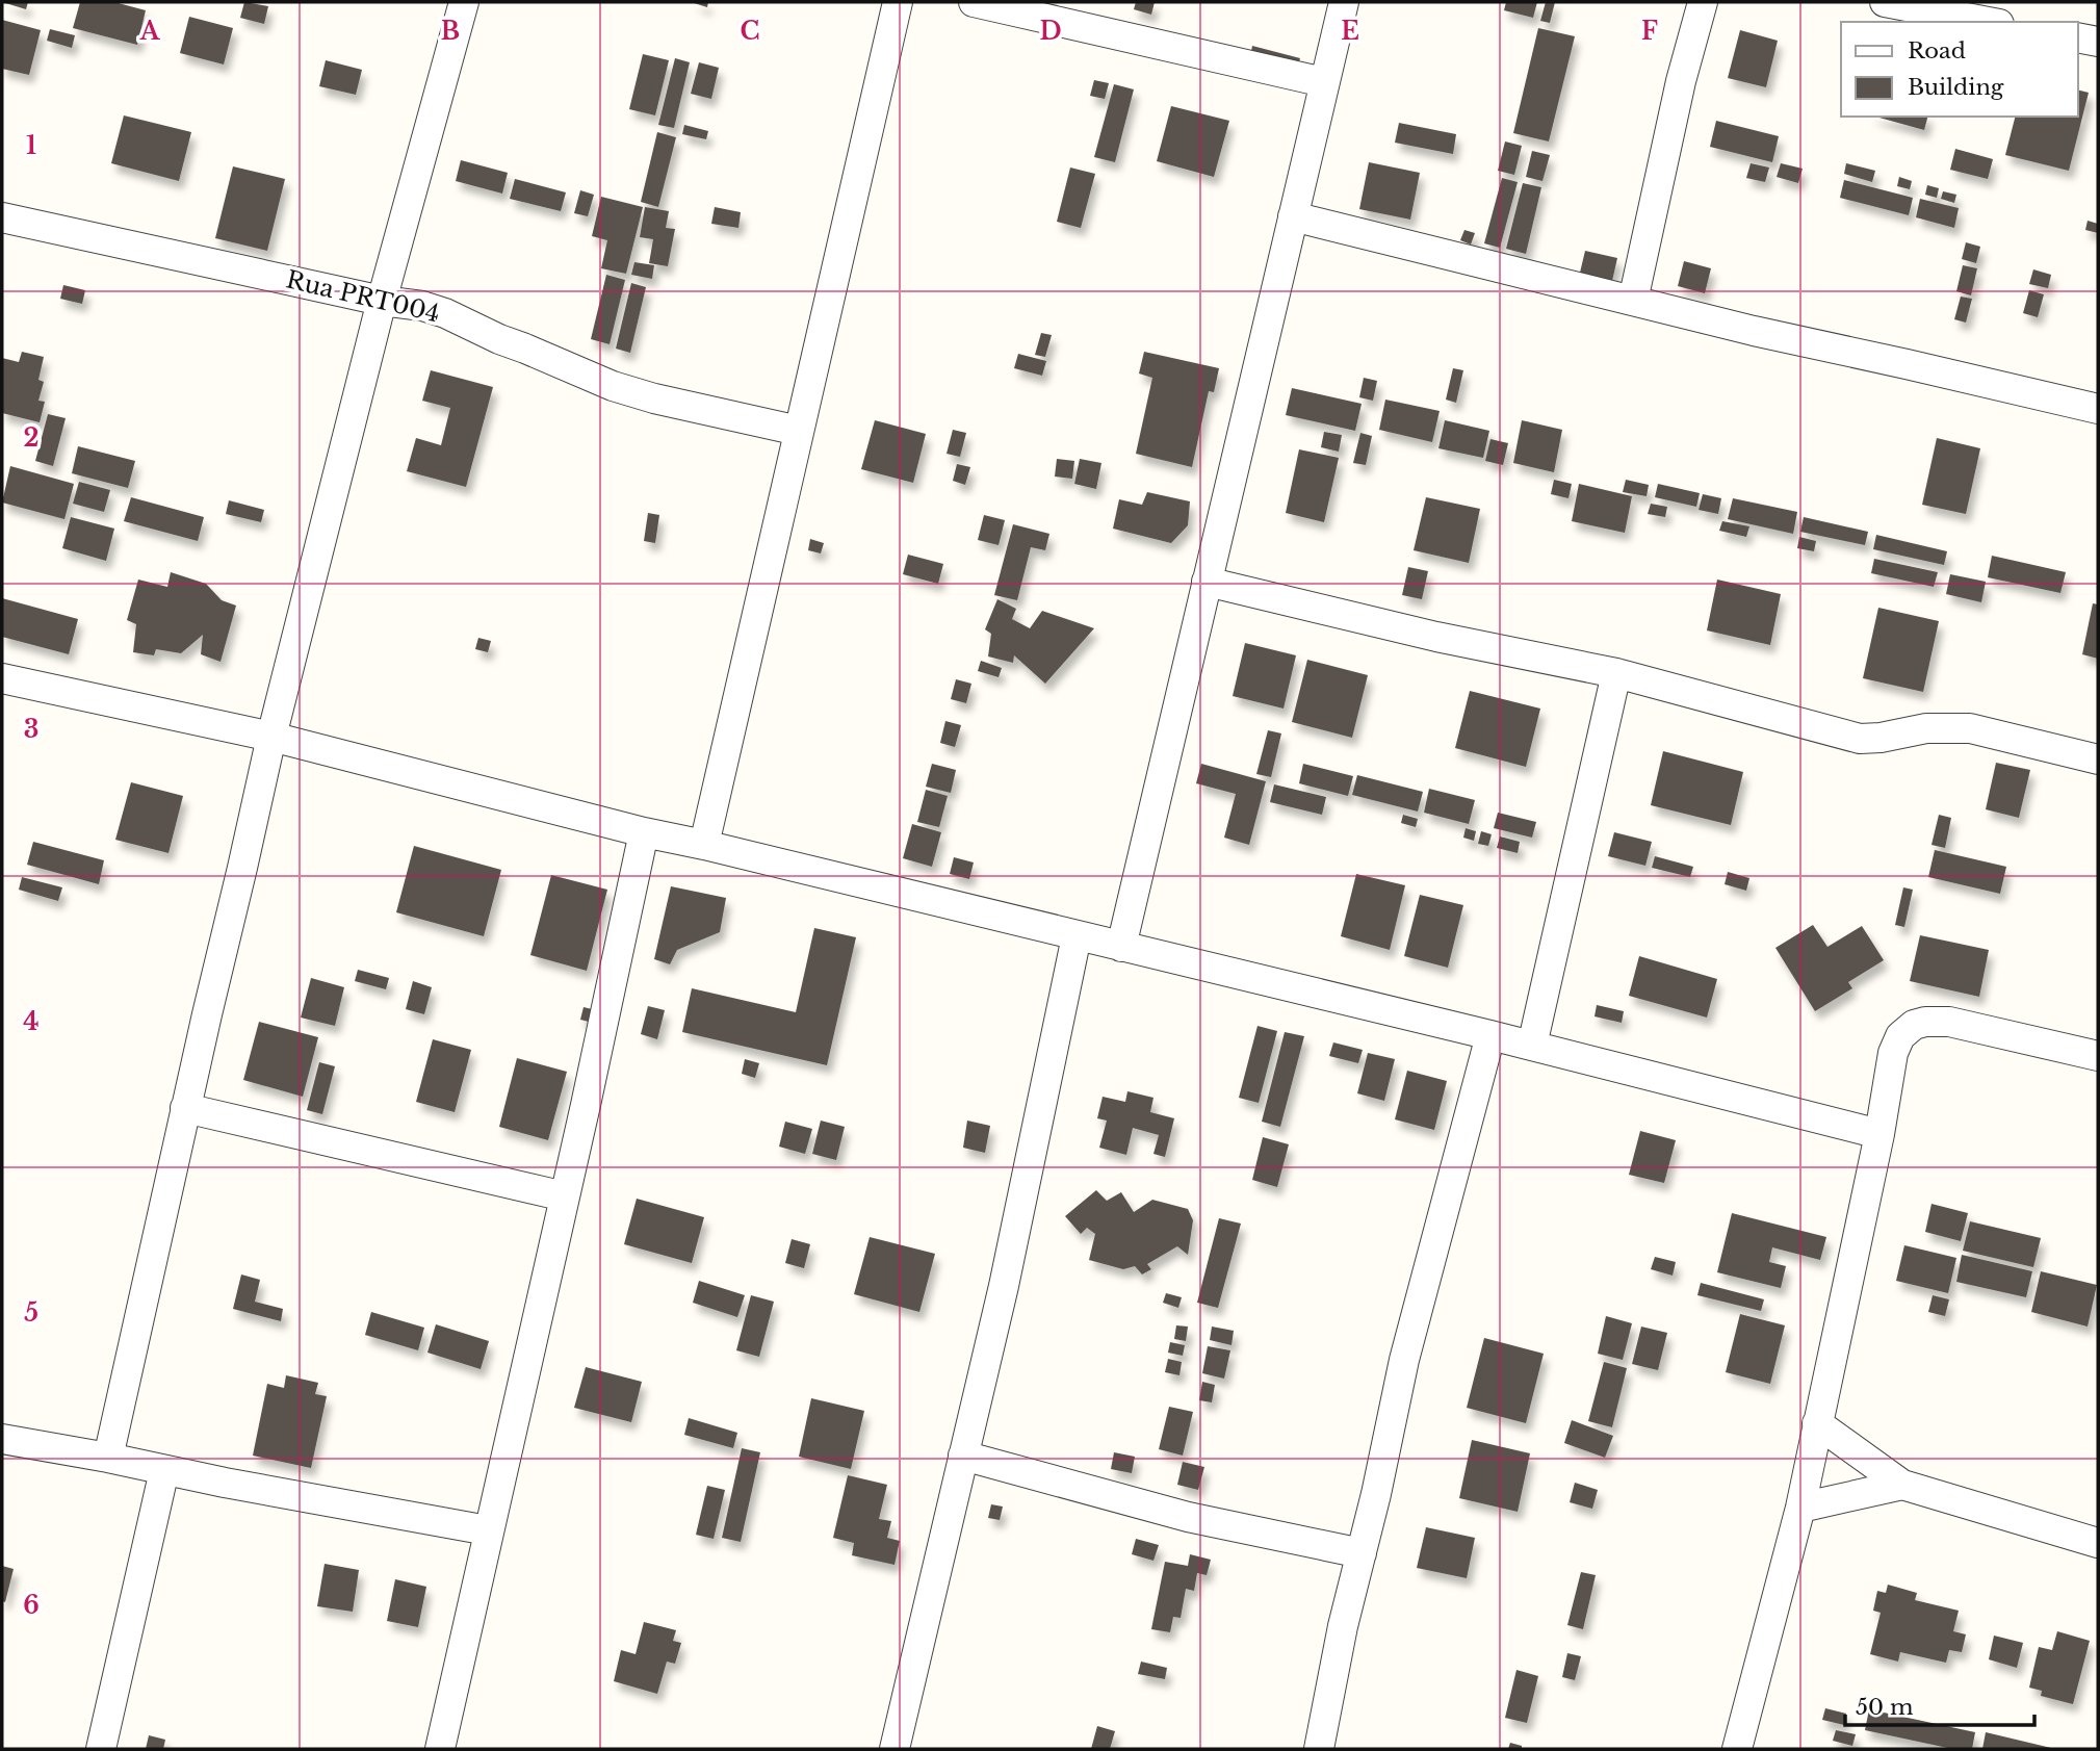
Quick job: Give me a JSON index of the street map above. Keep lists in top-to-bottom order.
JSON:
{
  "streets": {
    "street": ["Rua PRT004"]
  },
  "legend": ["Road", "Building"],
  "scale_bar": "50 m",
  "grid": {
    "columns": [
      "A",
      "B",
      "C",
      "D",
      "E",
      "F"
    ],
    "rows": [
      "1",
      "2",
      "3",
      "4",
      "5",
      "6"
    ]
  }
}
